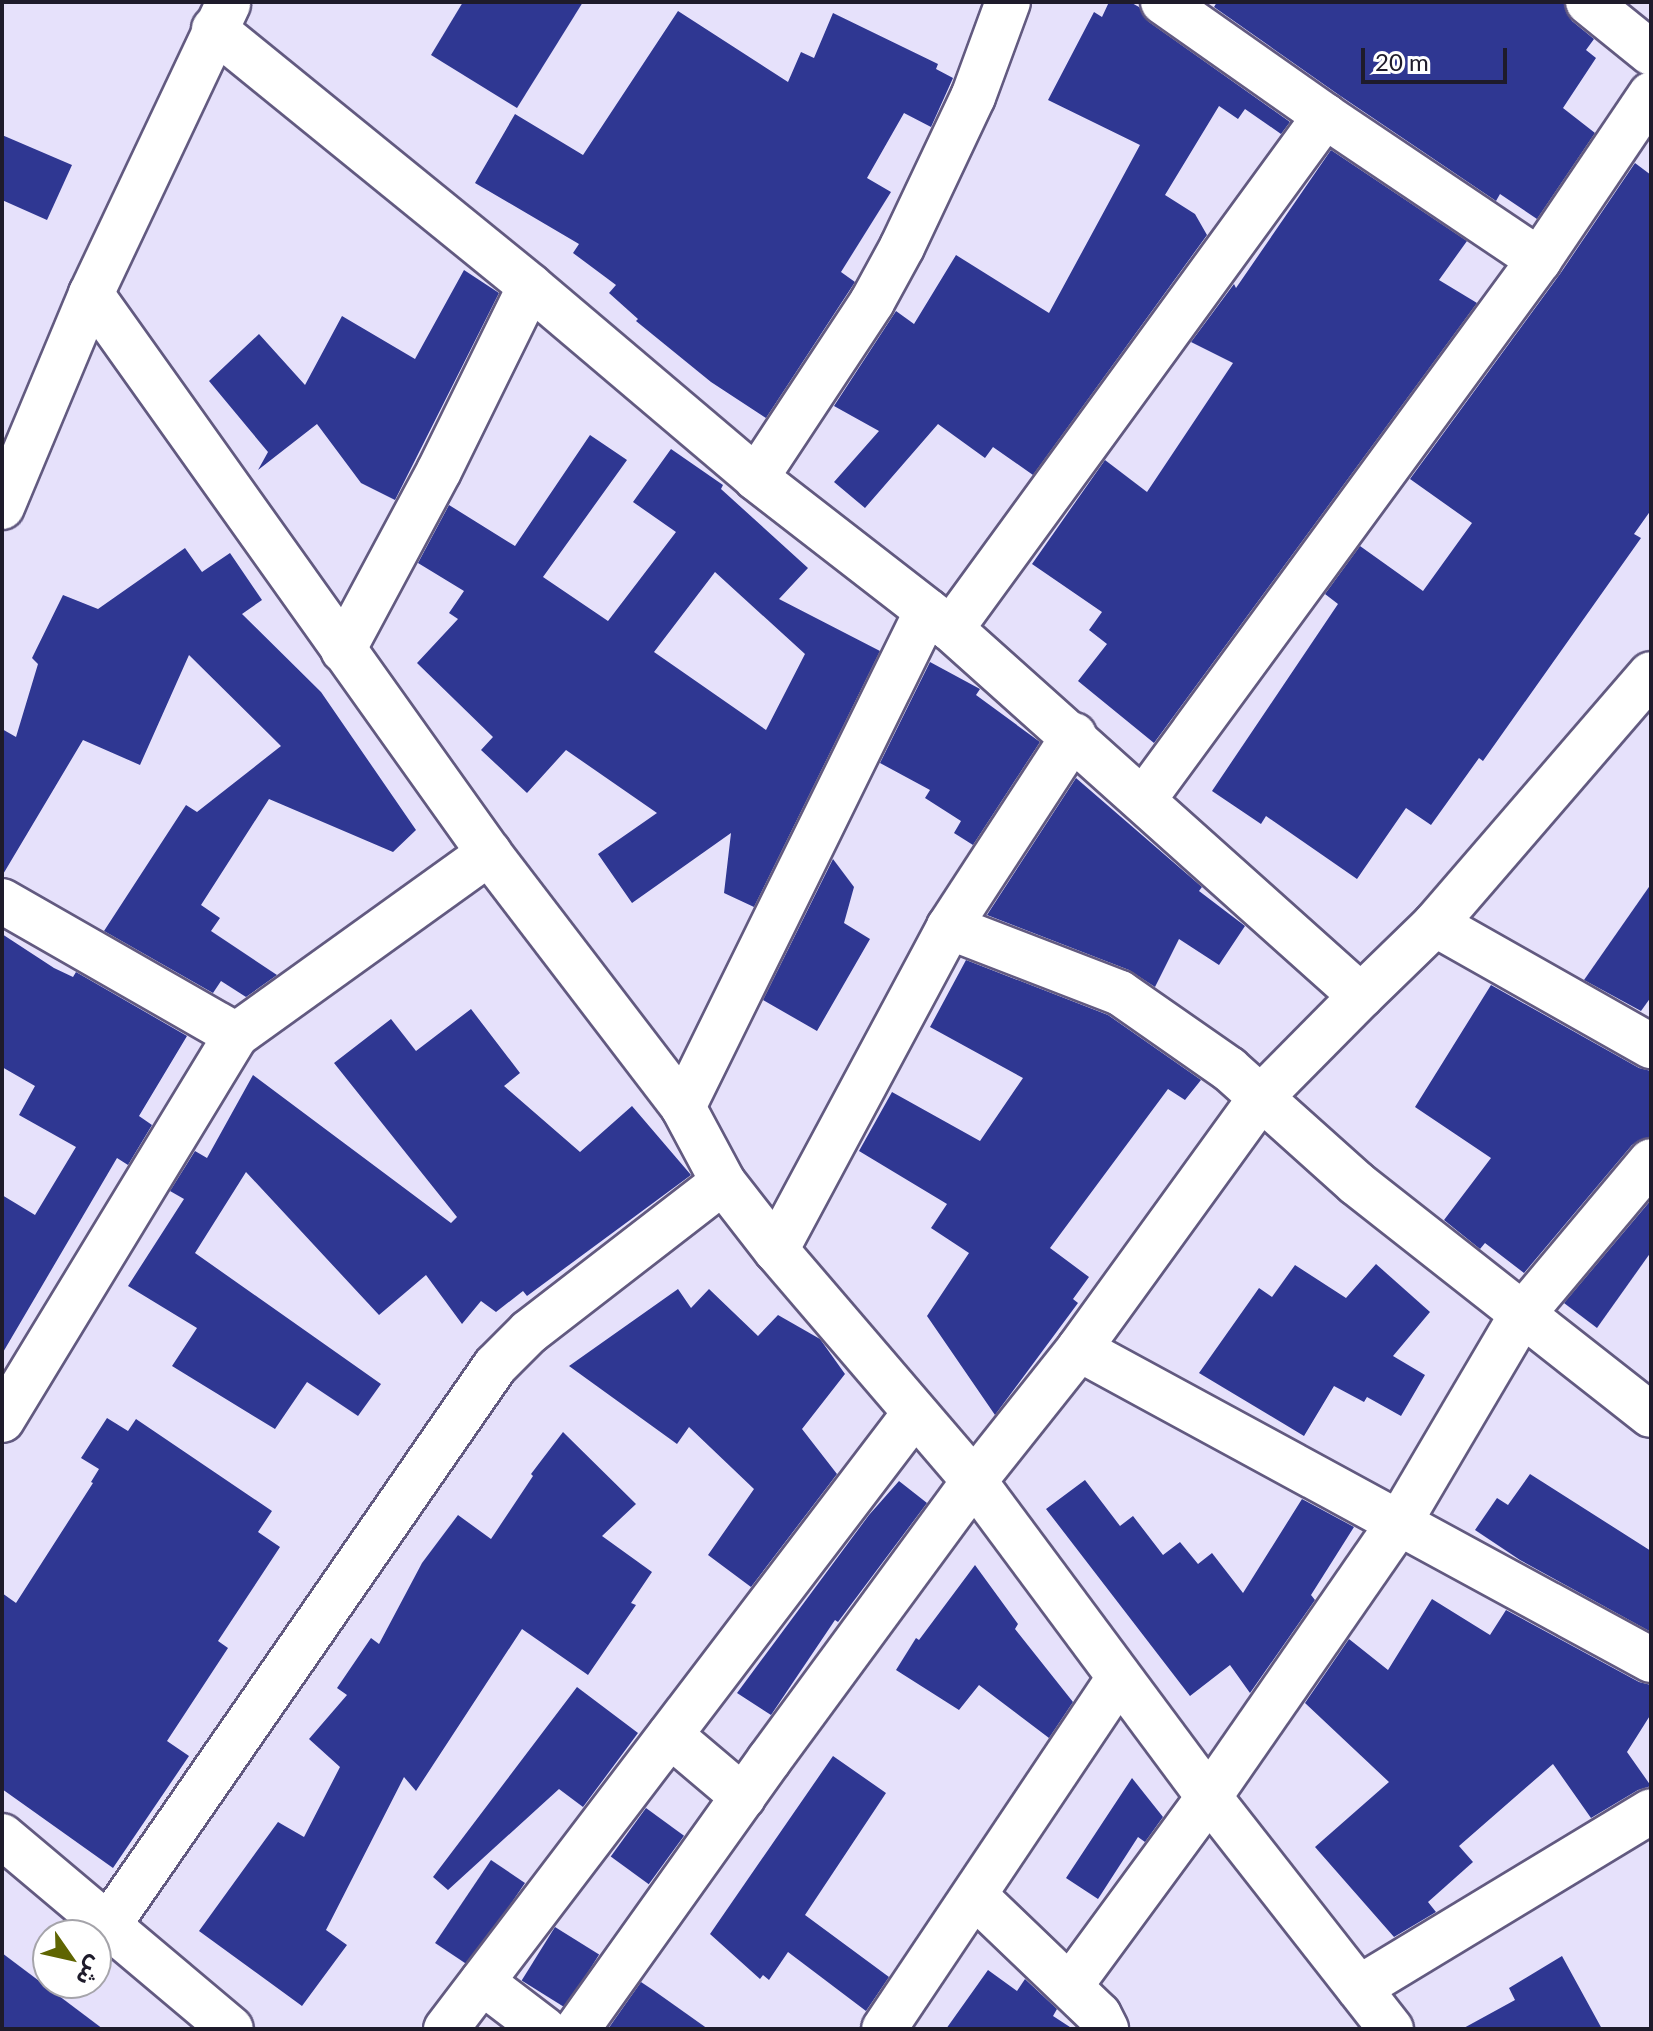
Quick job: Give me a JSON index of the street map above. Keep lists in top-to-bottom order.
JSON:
{
  "scale_bar": "20 m",
  "north": "bottom right"
}
